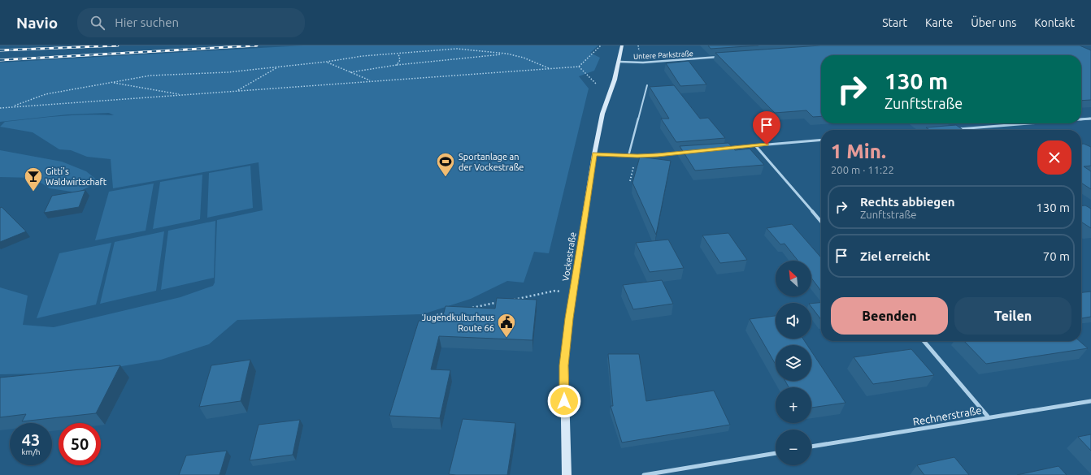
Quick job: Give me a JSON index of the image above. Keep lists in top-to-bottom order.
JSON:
{
  "streets": {
    "main road": ["Vockestraße"],
    "street": ["Untere Parkstraße", "Rechnerstraße"]
  },
  "crossings": [
    ["Untere Parkstraße", "Vockestraße"]
  ],
  "places": {
    "sports": ["Sportanlage an der Vockestraße"],
    "bar": ["Gitti's Waldwirtschaft"],
    "public building": ["Jugendkulturhaus Route 66"]
  },
  "north": "top left",
  "page": {
    "header": "Navio",
    "search": "Hier suchen",
    "nav": [
      "Start",
      "Karte",
      "Über uns",
      "Kontakt"
    ],
    "turn": ["130 m", "Zunftstraße"],
    "heading": ["1 Min.", "200 m · 11:22"],
    "list": [
      {
        "name": "Rechts abbiegen",
        "note": "Zunftstraße",
        "value": "130 m"
      },
      {
        "name": "Ziel erreicht",
        "value": "70 m"
      }
    ],
    "map_buttons": ["+", "−"],
    "buttons": ["Beenden", "Teilen"],
    "speed": "43 km/h",
    "limit": "50"
  }
}
